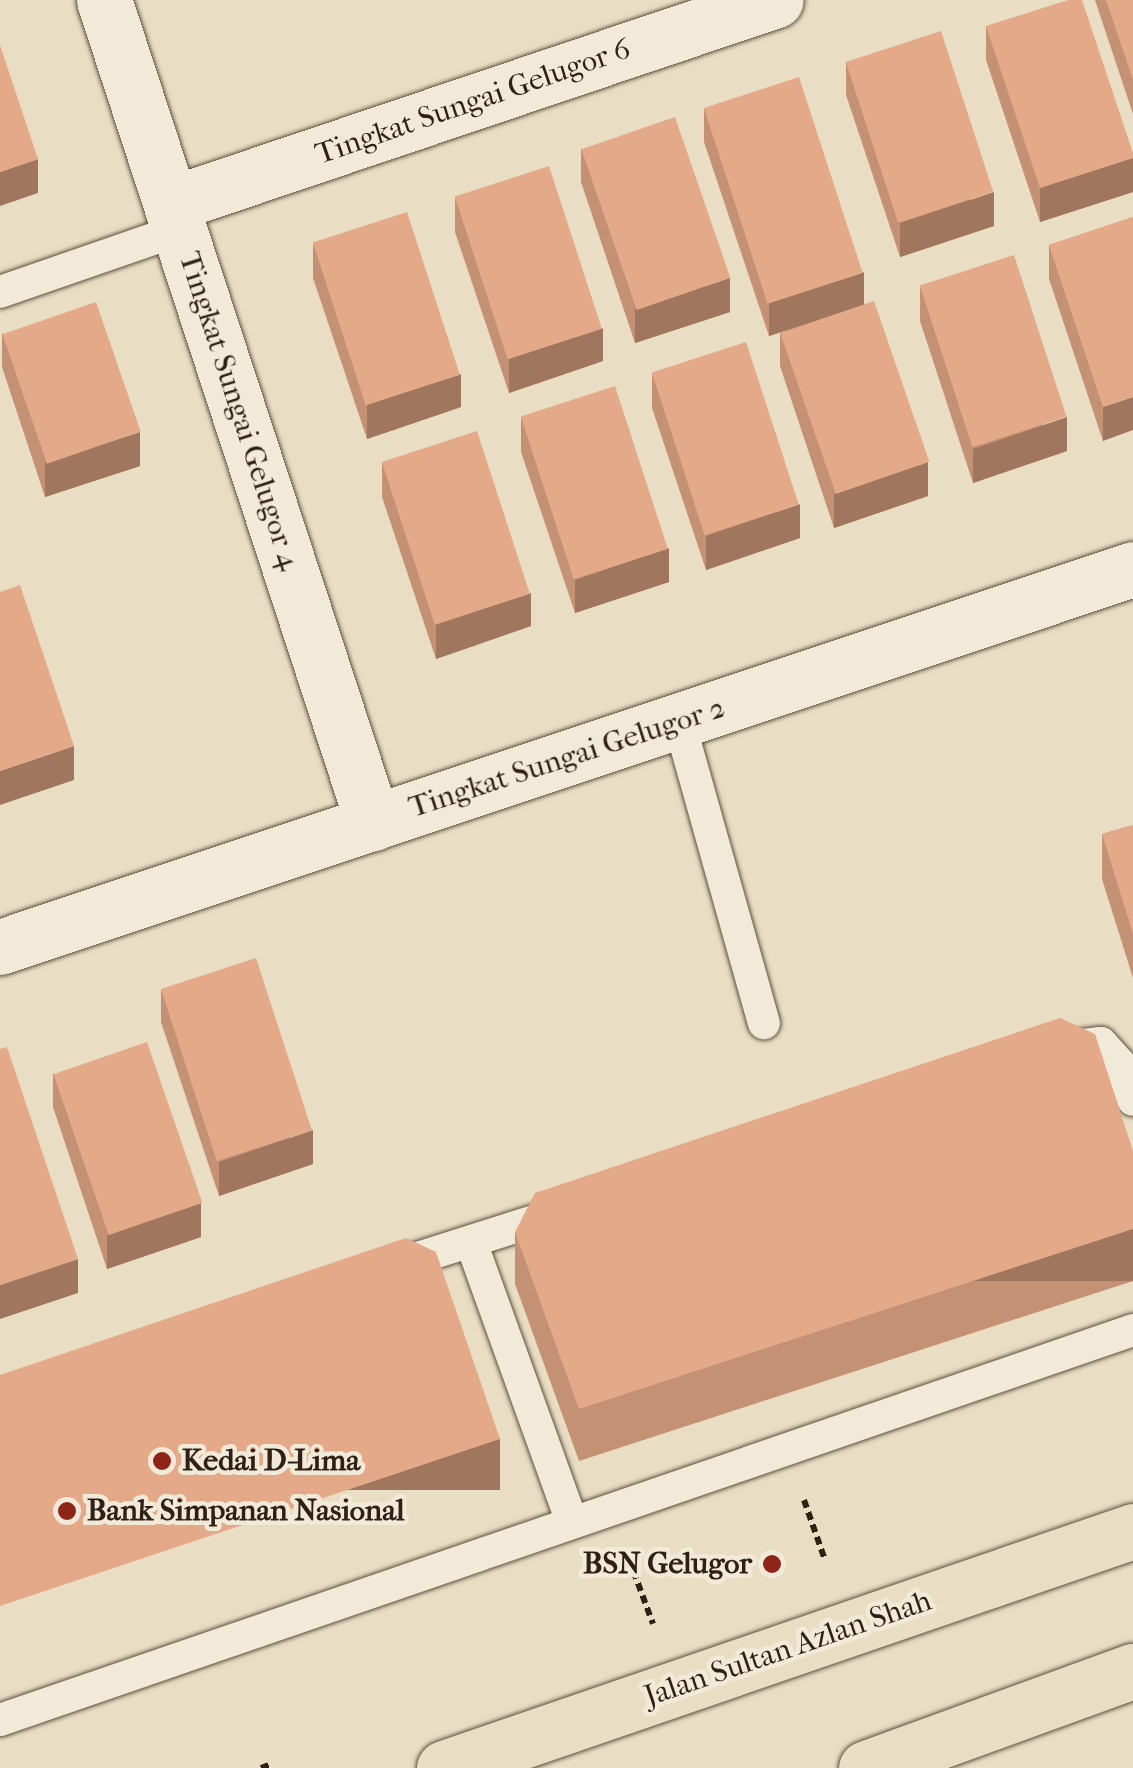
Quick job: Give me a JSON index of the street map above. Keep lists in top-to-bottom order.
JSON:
{
  "streets": {
    "highway": ["Jalan Sultan Azlan Shah"],
    "street": ["Tingkat Sungai Gelugor 6", "Tingkat Sungai Gelugor 4", "Tingkat Sungai Gelugor 2"]
  },
  "crossings": [
    ["Tingkat Sungai Gelugor 6", "Tingkat Sungai Gelugor 4"],
    ["Tingkat Sungai Gelugor 4", "Tingkat Sungai Gelugor 2"]
  ],
  "places": ["Kedai D-Lima", "Bank Simpanan Nasional", "BSN Gelugor"]
}
